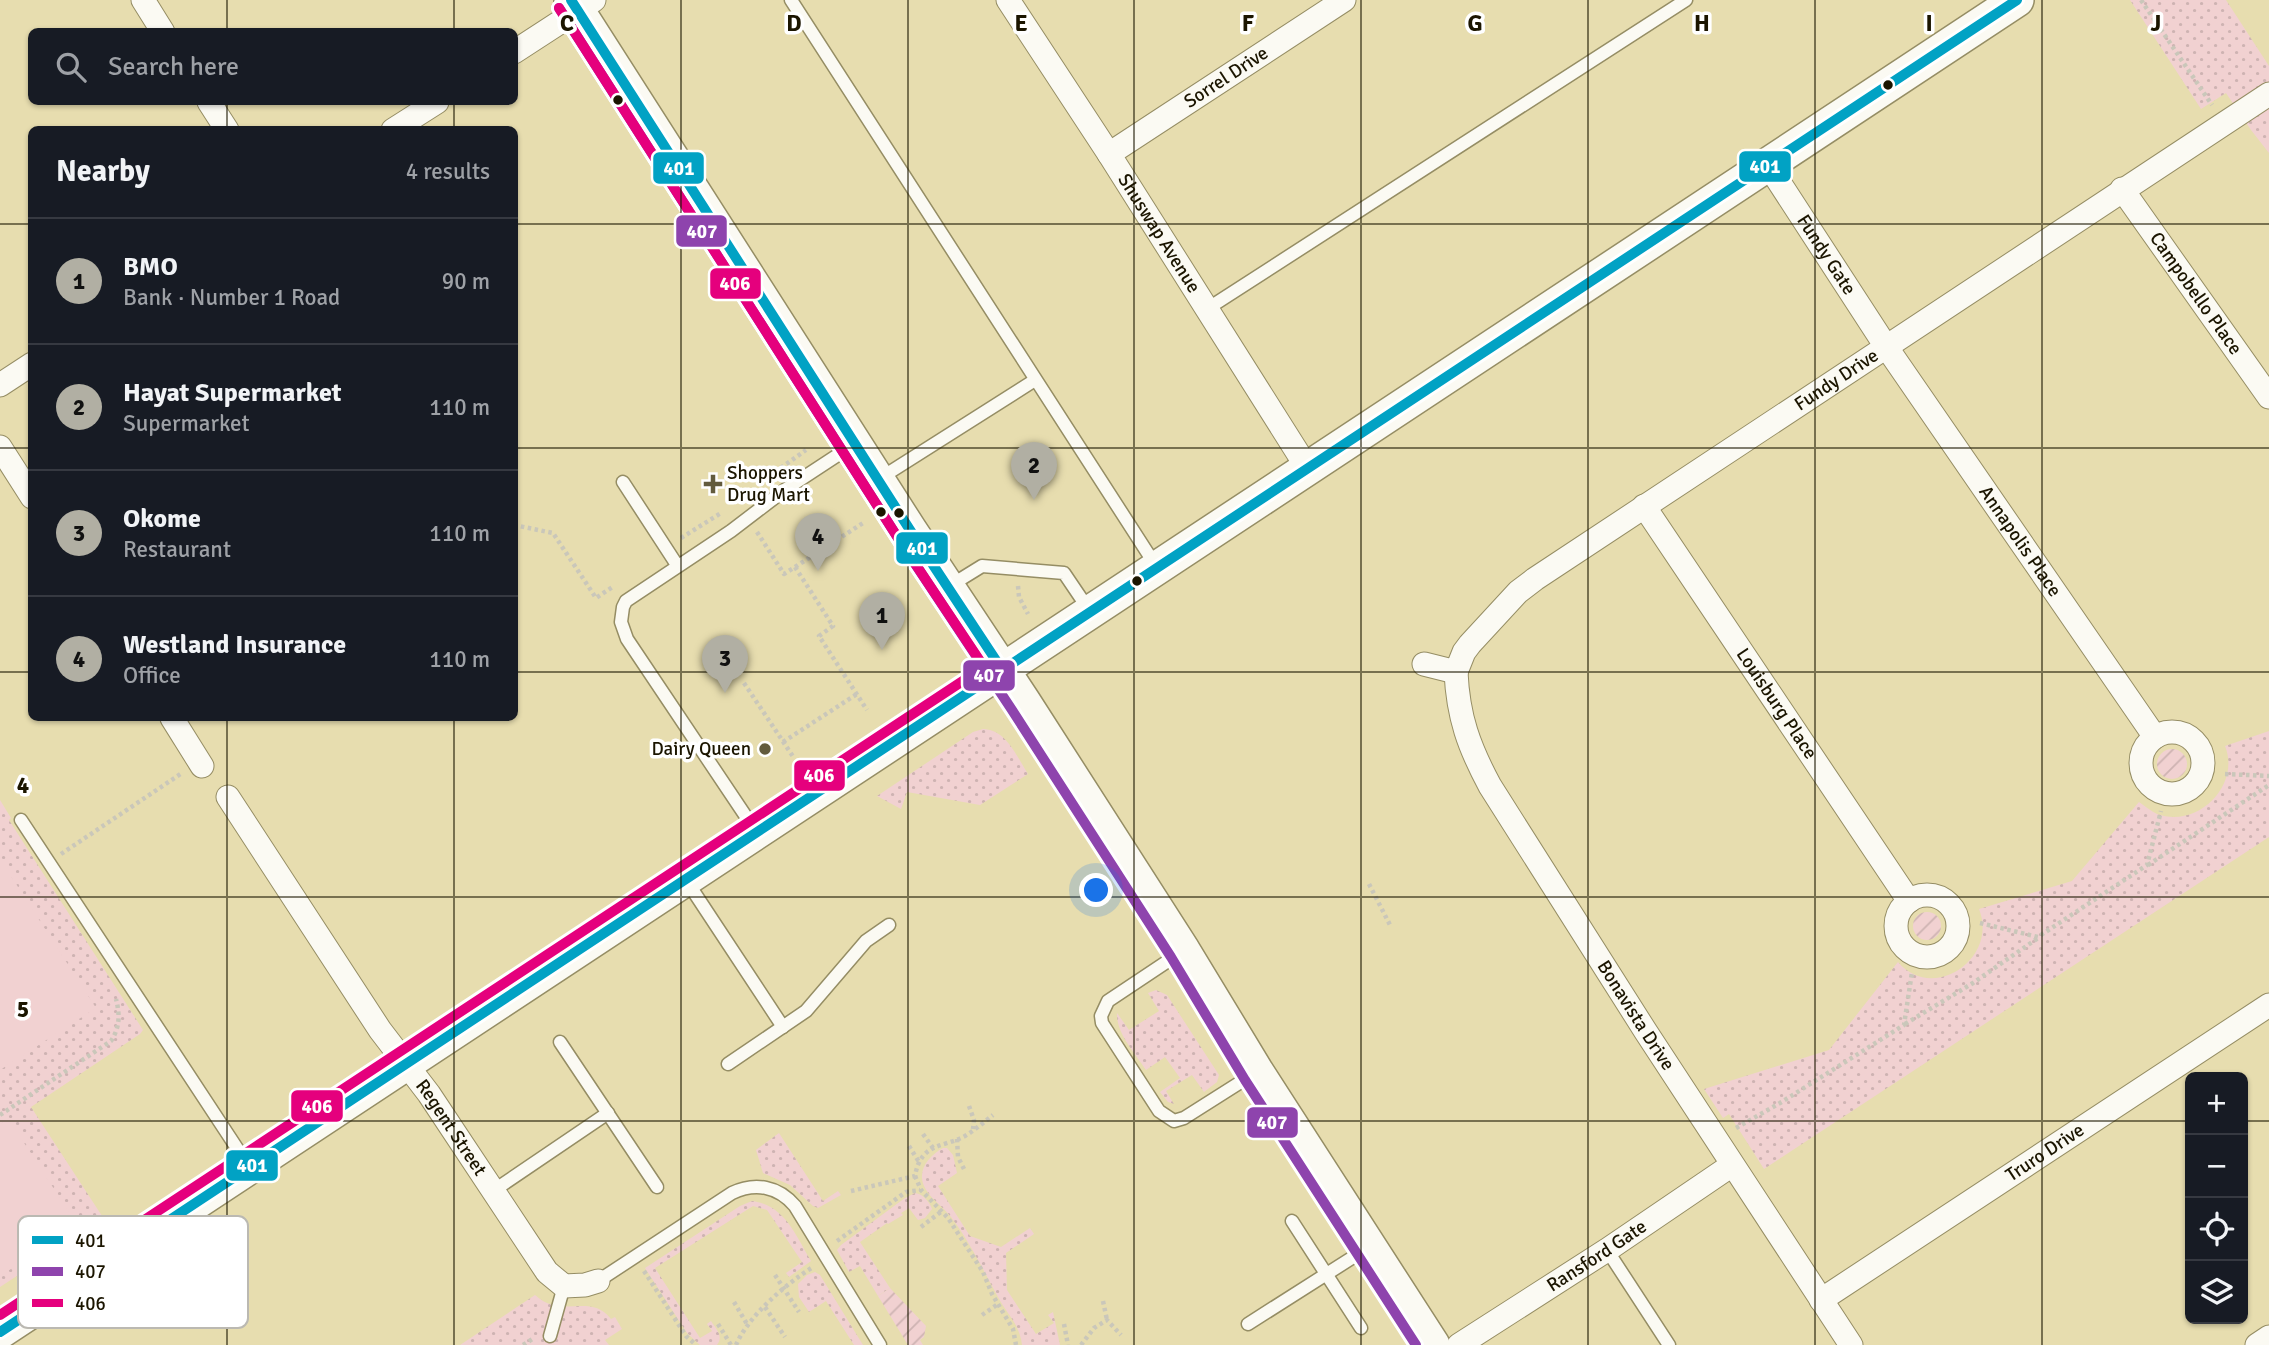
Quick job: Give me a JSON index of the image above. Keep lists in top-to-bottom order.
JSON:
{
  "streets": {
    "street": [
      "Sorrel Drive",
      "Shuswap Avenue",
      "Fundy Gate",
      "Campobello Place",
      "Fundy Drive",
      "Annapolis Place",
      "Louisburg Place",
      "Bonavista Drive",
      "Regent Street",
      "Truro Drive",
      "Ransford Gate"
    ]
  },
  "crossings": [
    ["Sorrel Drive", "Shuswap Avenue"],
    ["Fundy Gate", "Fundy Drive"],
    ["Fundy Gate", "Annapolis Place"],
    ["Campobello Place", "Fundy Drive"],
    ["Fundy Drive", "Annapolis Place"],
    ["Fundy Drive", "Louisburg Place"],
    ["Fundy Drive", "Bonavista Drive"],
    ["Bonavista Drive", "Truro Drive"],
    ["Bonavista Drive", "Ransford Gate"]
  ],
  "places": {
    "health": ["Shoppers Drug Mart"],
    "other": ["Dairy Queen"]
  },
  "lines": ["transit line 401", "transit line 407", "transit line 406"],
  "legend": ["401", "407", "406"],
  "page": {
    "search": "Search here",
    "heading": ["Nearby", "4 results"],
    "list": [
      {
        "mark": "1",
        "name": "BMO",
        "note": "Bank · Number 1 Road",
        "value": "90 m"
      },
      {
        "mark": "2",
        "name": "Hayat Supermarket",
        "note": "Supermarket",
        "value": "110 m"
      },
      {
        "mark": "3",
        "name": "Okome",
        "note": "Restaurant",
        "value": "110 m"
      },
      {
        "mark": "4",
        "name": "Westland Insurance",
        "note": "Office",
        "value": "110 m"
      }
    ],
    "pins": [
      "2",
      "4",
      "1",
      "3"
    ],
    "map_buttons": ["+", "−"]
  },
  "grid": {
    "columns": [
      "C",
      "D",
      "E",
      "F",
      "G",
      "H",
      "I",
      "J"
    ],
    "rows": ["4", "5"]
  }
}
